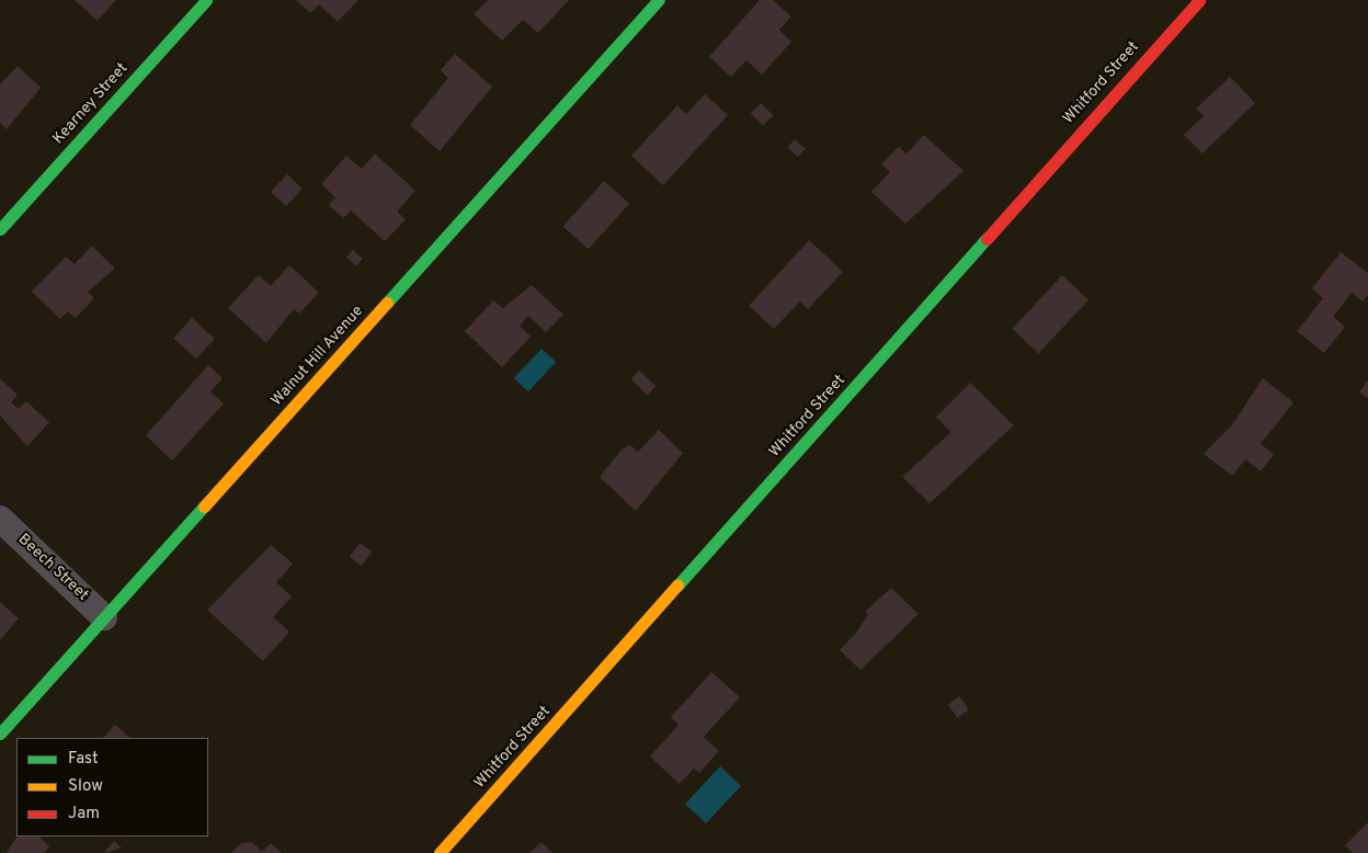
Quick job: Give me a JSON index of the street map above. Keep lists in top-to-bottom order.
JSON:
{
  "streets": {
    "street": [
      "Whitford Street",
      "Kearney Street",
      "Walnut Hill Avenue",
      "Beech Street"
    ]
  },
  "crossings": [
    ["Walnut Hill Avenue", "Beech Street"]
  ],
  "legend": ["Fast", "Slow", "Jam"]
}
